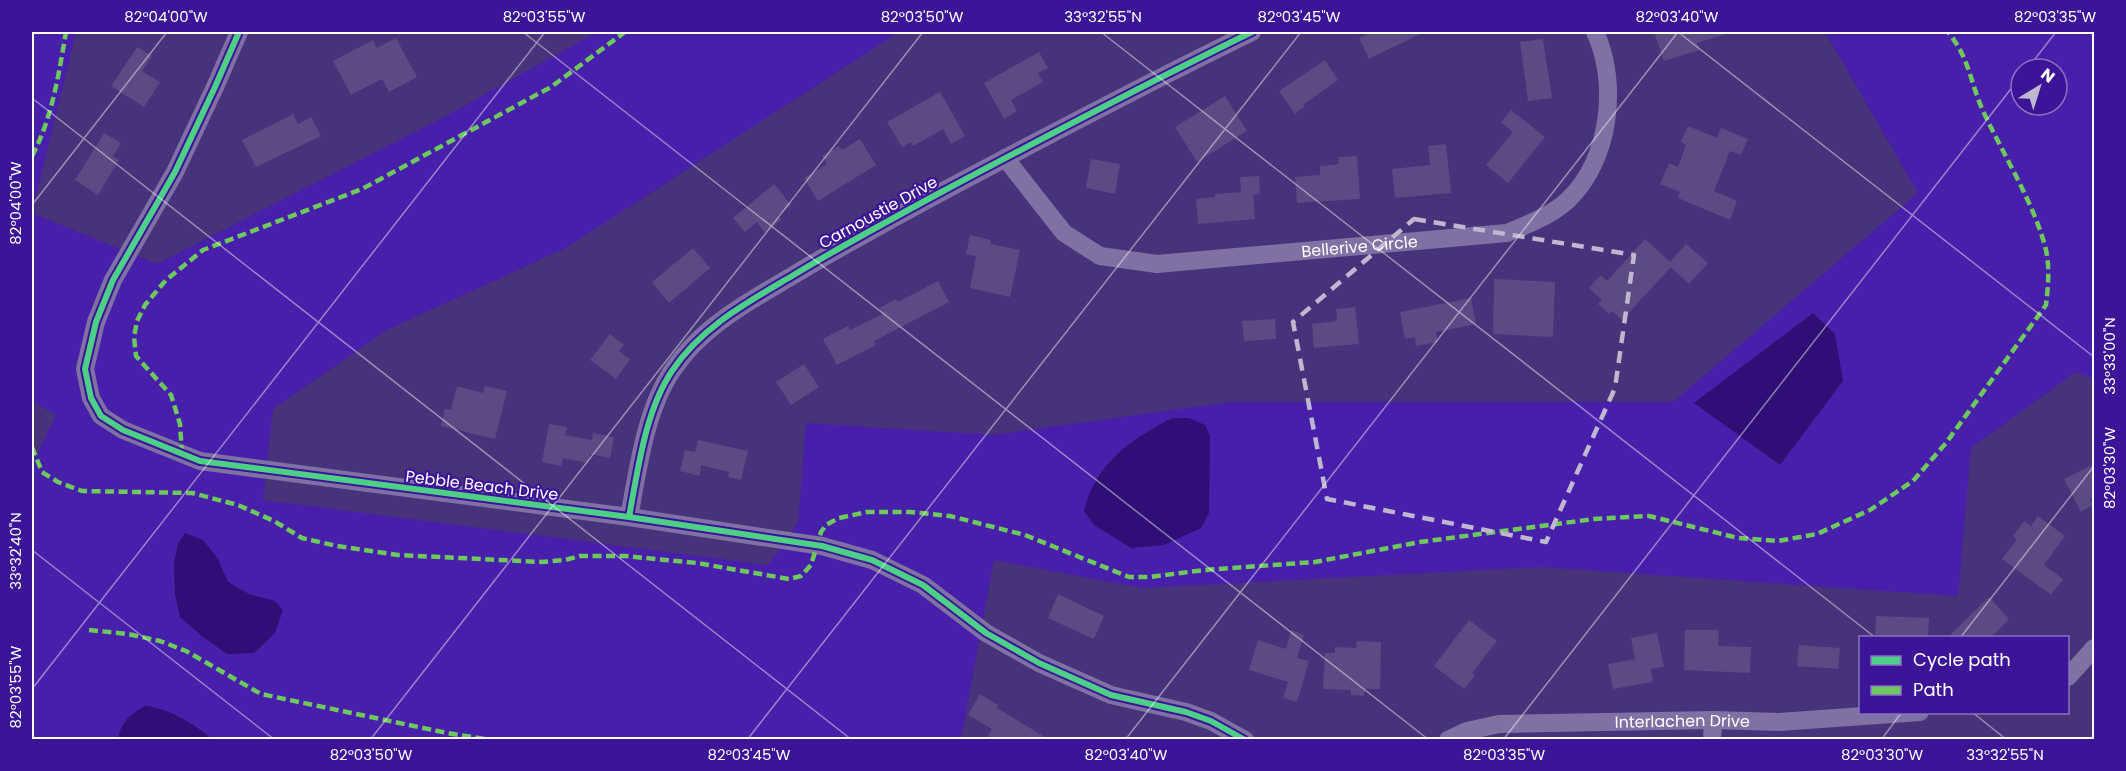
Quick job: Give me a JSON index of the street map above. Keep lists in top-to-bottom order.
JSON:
{
  "streets": {
    "street": [
      "Carnoustie Drive",
      "Bellerive Circle",
      "Pebble Beach Drive",
      "Interlachen Drive"
    ]
  },
  "crossings": [
    ["Carnoustie Drive", "Bellerive Circle"],
    ["Carnoustie Drive", "Pebble Beach Drive"]
  ],
  "legend": ["Cycle path", "Path"],
  "north": "top right",
  "coordinates": [
    "82°04'00\"W",
    "82°03'55\"W",
    "82°03'50\"W",
    "33°32'55\"N",
    "82°03'45\"W",
    "82°03'40\"W",
    "82°03'35\"W",
    "33°33'00\"N",
    "82°03'30\"W",
    "33°32'40\"N"
  ]
}
